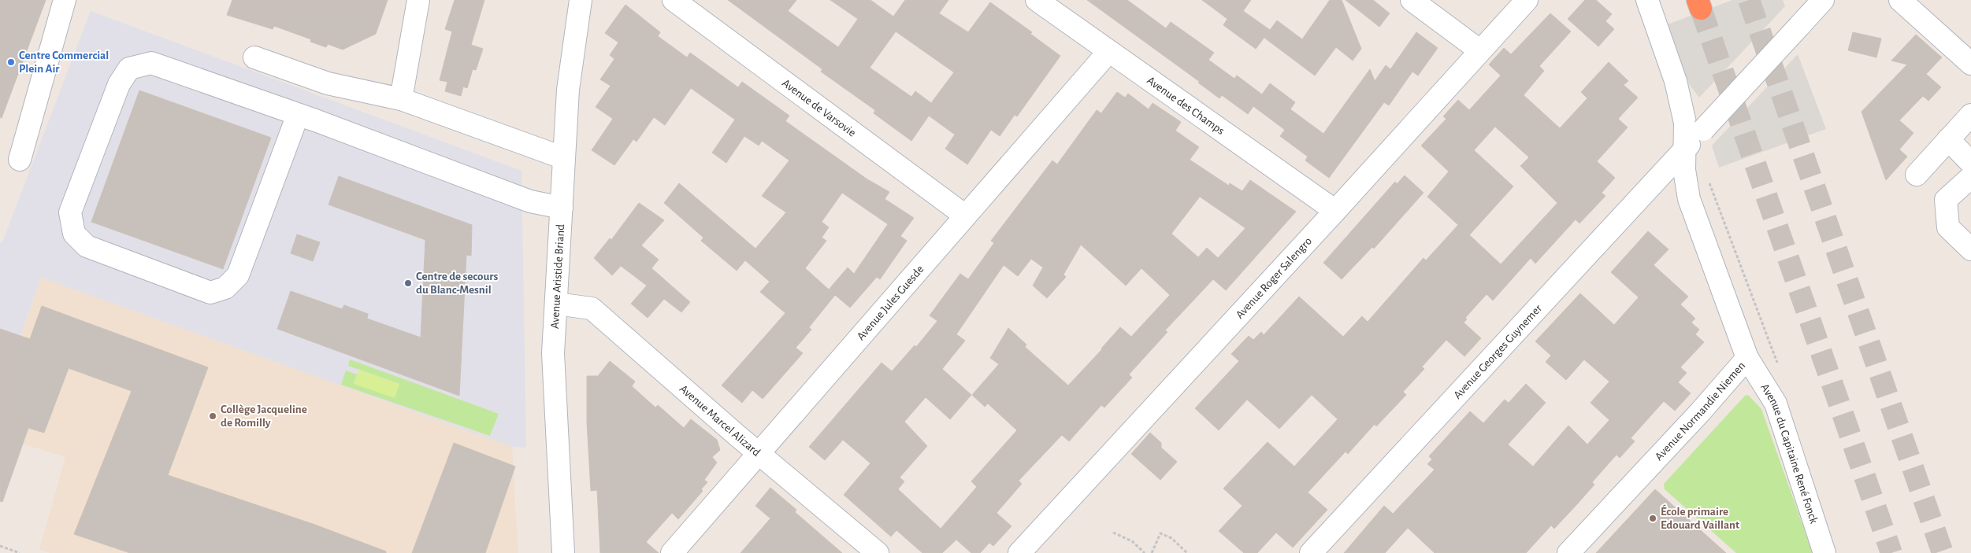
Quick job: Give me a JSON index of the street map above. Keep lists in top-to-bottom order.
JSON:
{
  "streets": {
    "street": [
      "Avenue des Champs",
      "Avenue de Varsovie",
      "Avenue Aristide Briand",
      "Avenue Roger Salengro",
      "Avenue Jules Guesde",
      "Avenue Georges Guynemer",
      "Avenue Normandie Niemen",
      "Avenue Marcel Alizard",
      "Avenue du Capitaine René Fonck"
    ]
  },
  "crossings": [
    ["Avenue des Champs", "Avenue Roger Salengro"],
    ["Avenue des Champs", "Avenue Jules Guesde"],
    ["Avenue de Varsovie", "Avenue Jules Guesde"],
    ["Avenue Aristide Briand", "Avenue Marcel Alizard"],
    ["Avenue Jules Guesde", "Avenue Marcel Alizard"],
    ["Avenue Georges Guynemer", "Avenue Normandie Niemen"],
    ["Avenue Normandie Niemen", "Avenue du Capitaine René Fonck"]
  ],
  "places": [
    "Centre Commercial Plein Air",
    "Centre de secours du Blanc-Mesnil",
    "Collège Jacqueline de Romilly",
    "École primaire Edouard Vaillant"
  ]
}
